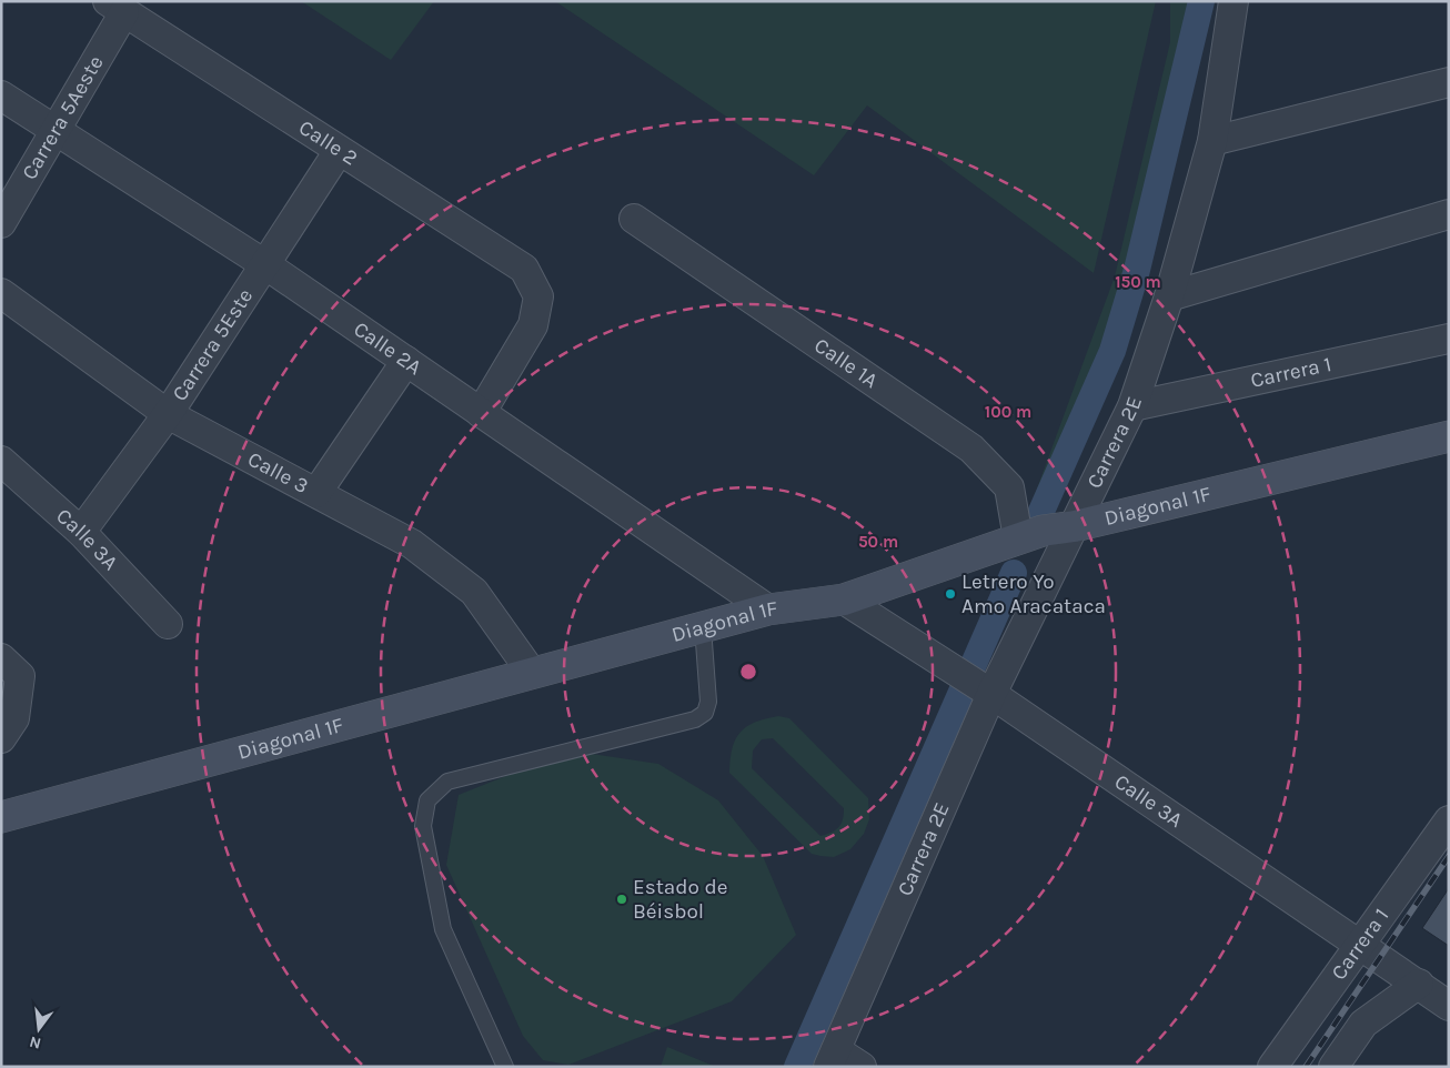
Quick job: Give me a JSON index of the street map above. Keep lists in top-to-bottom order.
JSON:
{
  "streets": {
    "main road": ["Diagonal 1F"],
    "street": [
      "Carrera 5Aeste",
      "Calle 2",
      "Carrera 5Este",
      "Calle 2A",
      "Calle 1A",
      "Carrera 1",
      "Carrera 2E",
      "Calle 3",
      "Calle 3A"
    ]
  },
  "crossings": [
    ["Carrera 5Aeste", "Calle 2"],
    ["Carrera 5Aeste", "Calle 2A"],
    ["Calle 2", "Carrera 5Este"],
    ["Calle 2", "Calle 2A"],
    ["Carrera 5Este", "Calle 2A"],
    ["Carrera 5Este", "Calle 3"],
    ["Carrera 5Este", "Calle 3A"],
    ["Calle 2A", "Diagonal 1F"],
    ["Calle 1A", "Diagonal 1F"],
    ["Carrera 1", "Carrera 2E"],
    ["Carrera 1", "Calle 3A"],
    ["Carrera 2E", "Diagonal 1F"],
    ["Carrera 2E", "Calle 3A"],
    ["Calle 3", "Diagonal 1F"],
    ["Diagonal 1F", "Calle 3A"]
  ],
  "places": ["Letrero Yo Amo Aracataca", "Estado de Béisbol"],
  "north": "bottom",
  "rings": ["150 m", "100 m", "50 m"]
}
